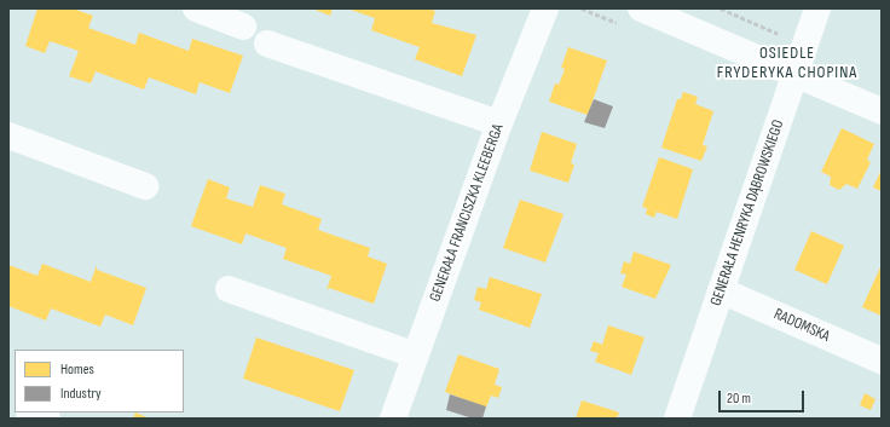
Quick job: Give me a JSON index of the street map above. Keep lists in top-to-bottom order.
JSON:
{
  "streets": {
    "street": ["GENERAŁA FRANCISZKA KLEEBERGA", "GENERAŁA HENRYKA DĄBROWSKIEGO", "RADOMSKA"]
  },
  "crossings": [
    ["GENERAŁA HENRYKA DĄBROWSKIEGO", "RADOMSKA"]
  ],
  "districts": ["OSIEDLE FRYDERYKA CHOPINA"],
  "legend": ["Homes", "Industry"],
  "scale_bar": "20 m"
}
